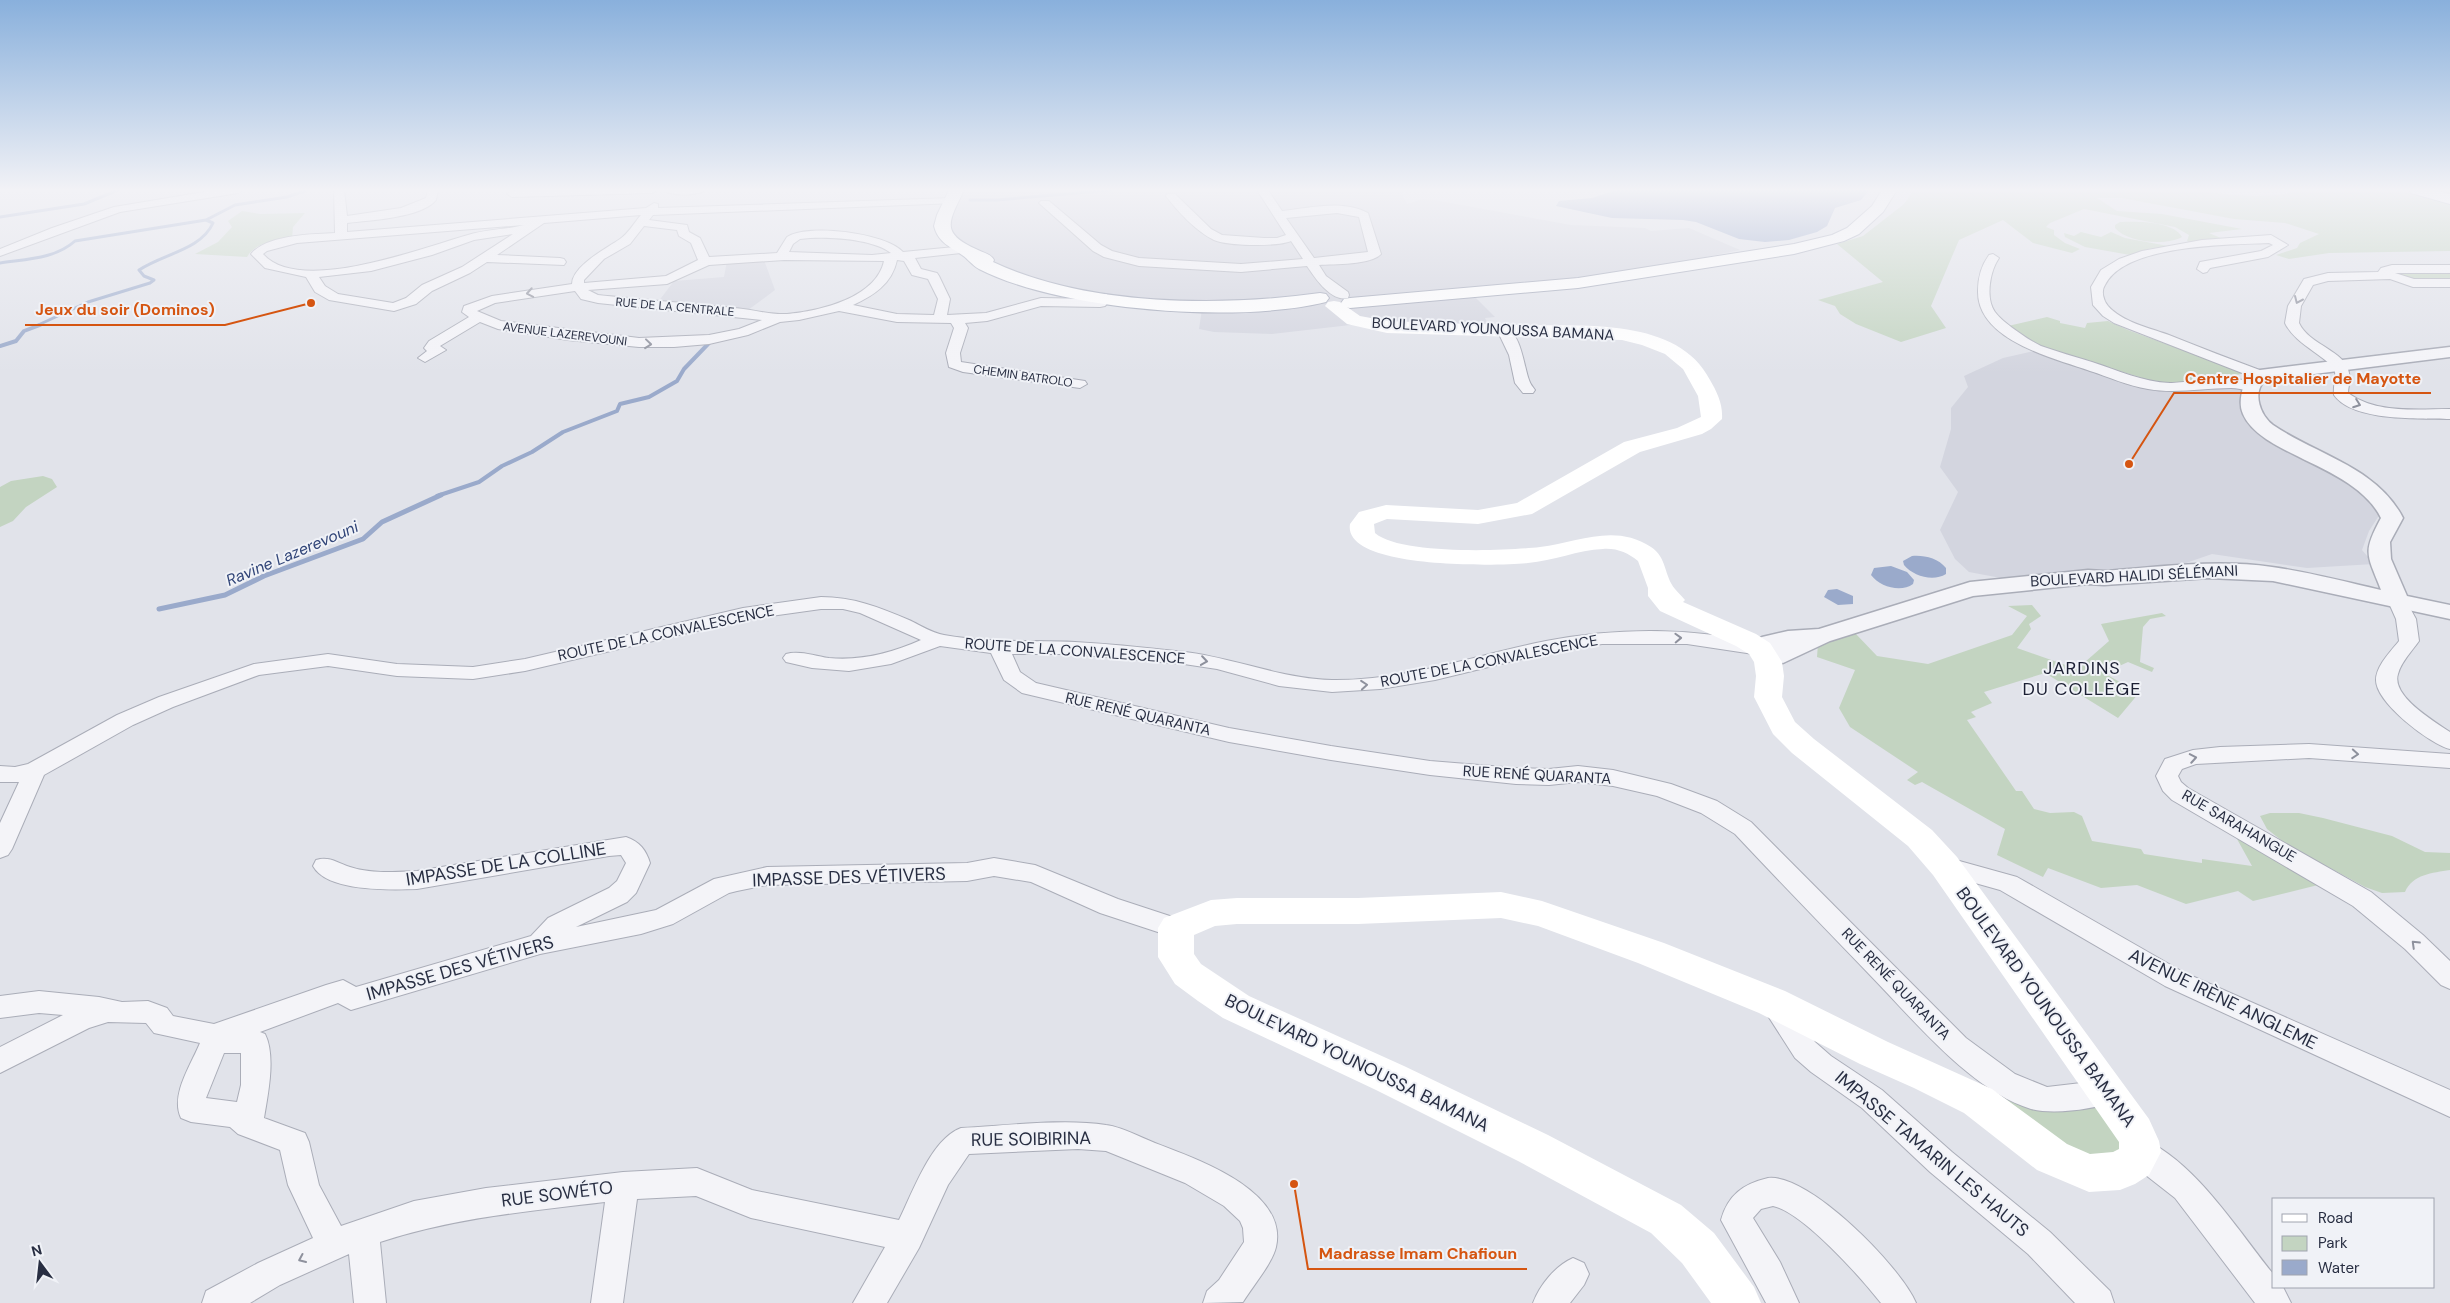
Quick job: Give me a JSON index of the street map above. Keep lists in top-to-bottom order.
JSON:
{
  "streets": {
    "main road": ["BOULEVARD YOUNOUSSA BAMANA"],
    "street": [
      "RUE DE LA CENTRALE",
      "AVENUE LAZEREVOUNI",
      "CHEMIN BATROLO",
      "BOULEVARD HALIDI SÉLÉMANI",
      "ROUTE DE LA CONVALESCENCE",
      "RUE RENÉ QUARANTA",
      "RUE SARAHANGUE",
      "IMPASSE DE LA COLLINE",
      "IMPASSE DES VÉTIVERS",
      "AVENUE IRÈNE ANGLEME",
      "RUE SOIBIRINA",
      "IMPASSE TAMARIN LES HAUTS",
      "RUE SOWÉTO"
    ]
  },
  "crossings": [
    ["RUE DE LA CENTRALE", "AVENUE LAZEREVOUNI"],
    ["BOULEVARD YOUNOUSSA BAMANA", "BOULEVARD HALIDI SÉLÉMANI"],
    ["BOULEVARD YOUNOUSSA BAMANA", "ROUTE DE LA CONVALESCENCE"],
    ["BOULEVARD YOUNOUSSA BAMANA", "RUE RENÉ QUARANTA"],
    ["BOULEVARD YOUNOUSSA BAMANA", "IMPASSE DES VÉTIVERS"],
    ["BOULEVARD YOUNOUSSA BAMANA", "AVENUE IRÈNE ANGLEME"],
    ["BOULEVARD HALIDI SÉLÉMANI", "ROUTE DE LA CONVALESCENCE"],
    ["ROUTE DE LA CONVALESCENCE", "RUE RENÉ QUARANTA"],
    ["IMPASSE DE LA COLLINE", "IMPASSE DES VÉTIVERS"],
    ["RUE SOIBIRINA", "RUE SOWÉTO"]
  ],
  "one_way": ["ROUTE DE LA CONVALESCENCE"],
  "districts": ["JARDINS DU COLLÈGE"],
  "water": ["Ravine Lazerevouni"],
  "places": ["Jeux du soir (Dominos)", "Centre Hospitalier de Mayotte", "Madrasse Imam Chafioun"],
  "legend": ["Road", "Park", "Water"],
  "north": "top"
}
